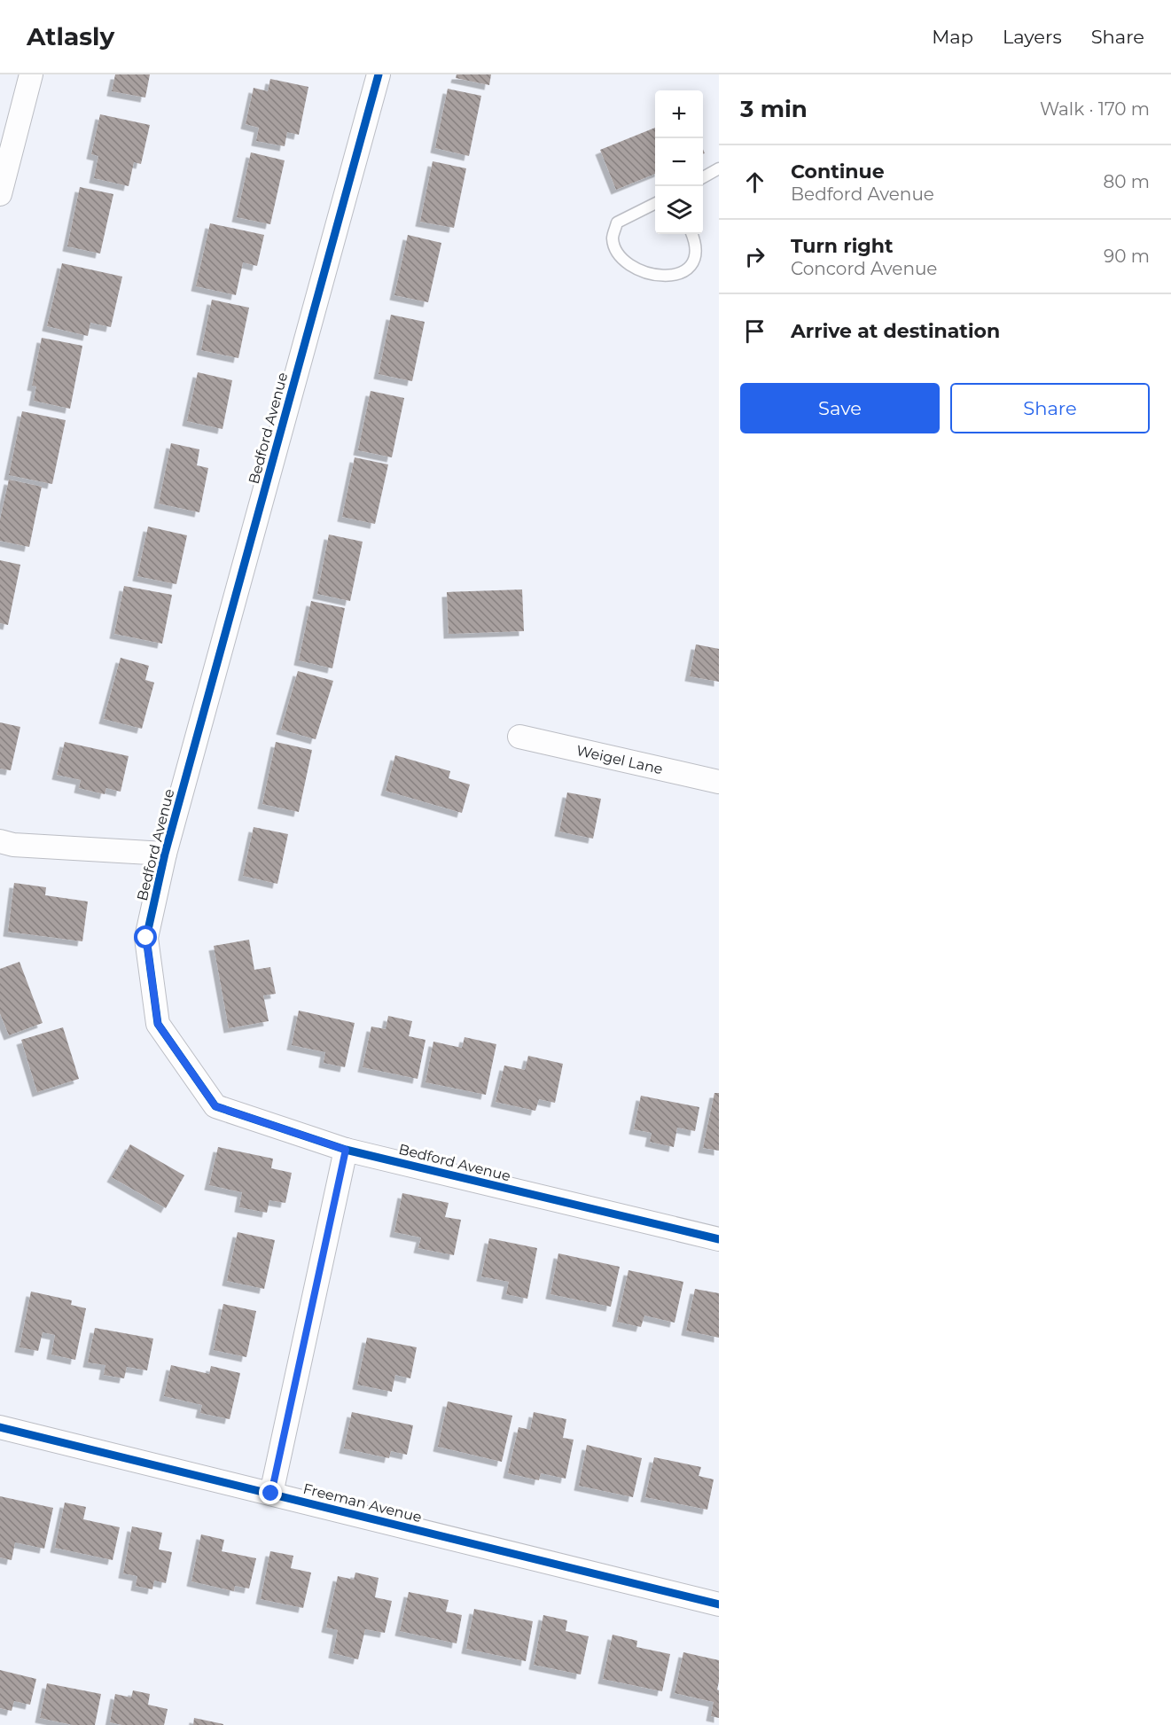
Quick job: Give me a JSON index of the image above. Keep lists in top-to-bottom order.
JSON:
{
  "streets": {
    "street": ["Bedford Avenue", "Weigel Lane", "Freeman Avenue"]
  },
  "page": {
    "header": "Atlasly",
    "nav": ["Map", "Layers", "Share"],
    "heading": ["3 min", "Walk · 170 m"],
    "map_buttons": ["+", "−"],
    "list": [
      ["Continue", "Bedford Avenue", "80 m"],
      ["Turn right", "Concord Avenue", "90 m"],
      "Arrive at destination"
    ],
    "buttons": ["Save", "Share"]
  }
}
